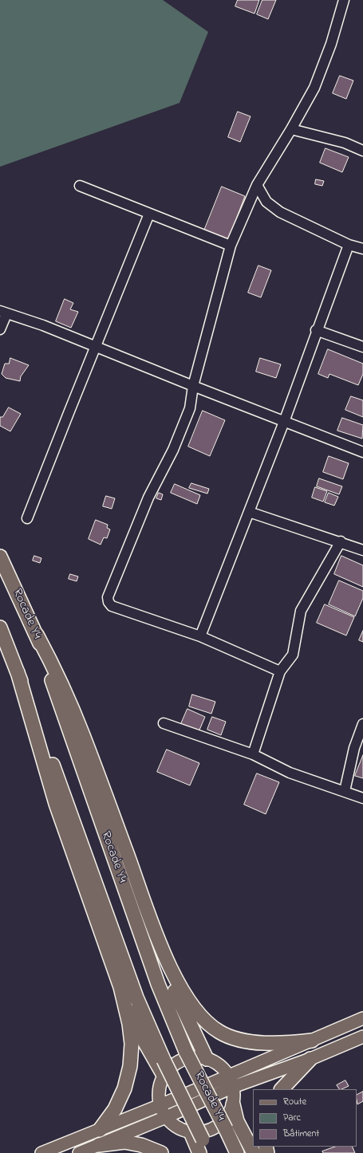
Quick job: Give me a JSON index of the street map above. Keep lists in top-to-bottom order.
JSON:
{
  "streets": {
    "highway": ["Rocade Y4"]
  },
  "legend": ["Route", "Parc", "Bâtiment"]
}
